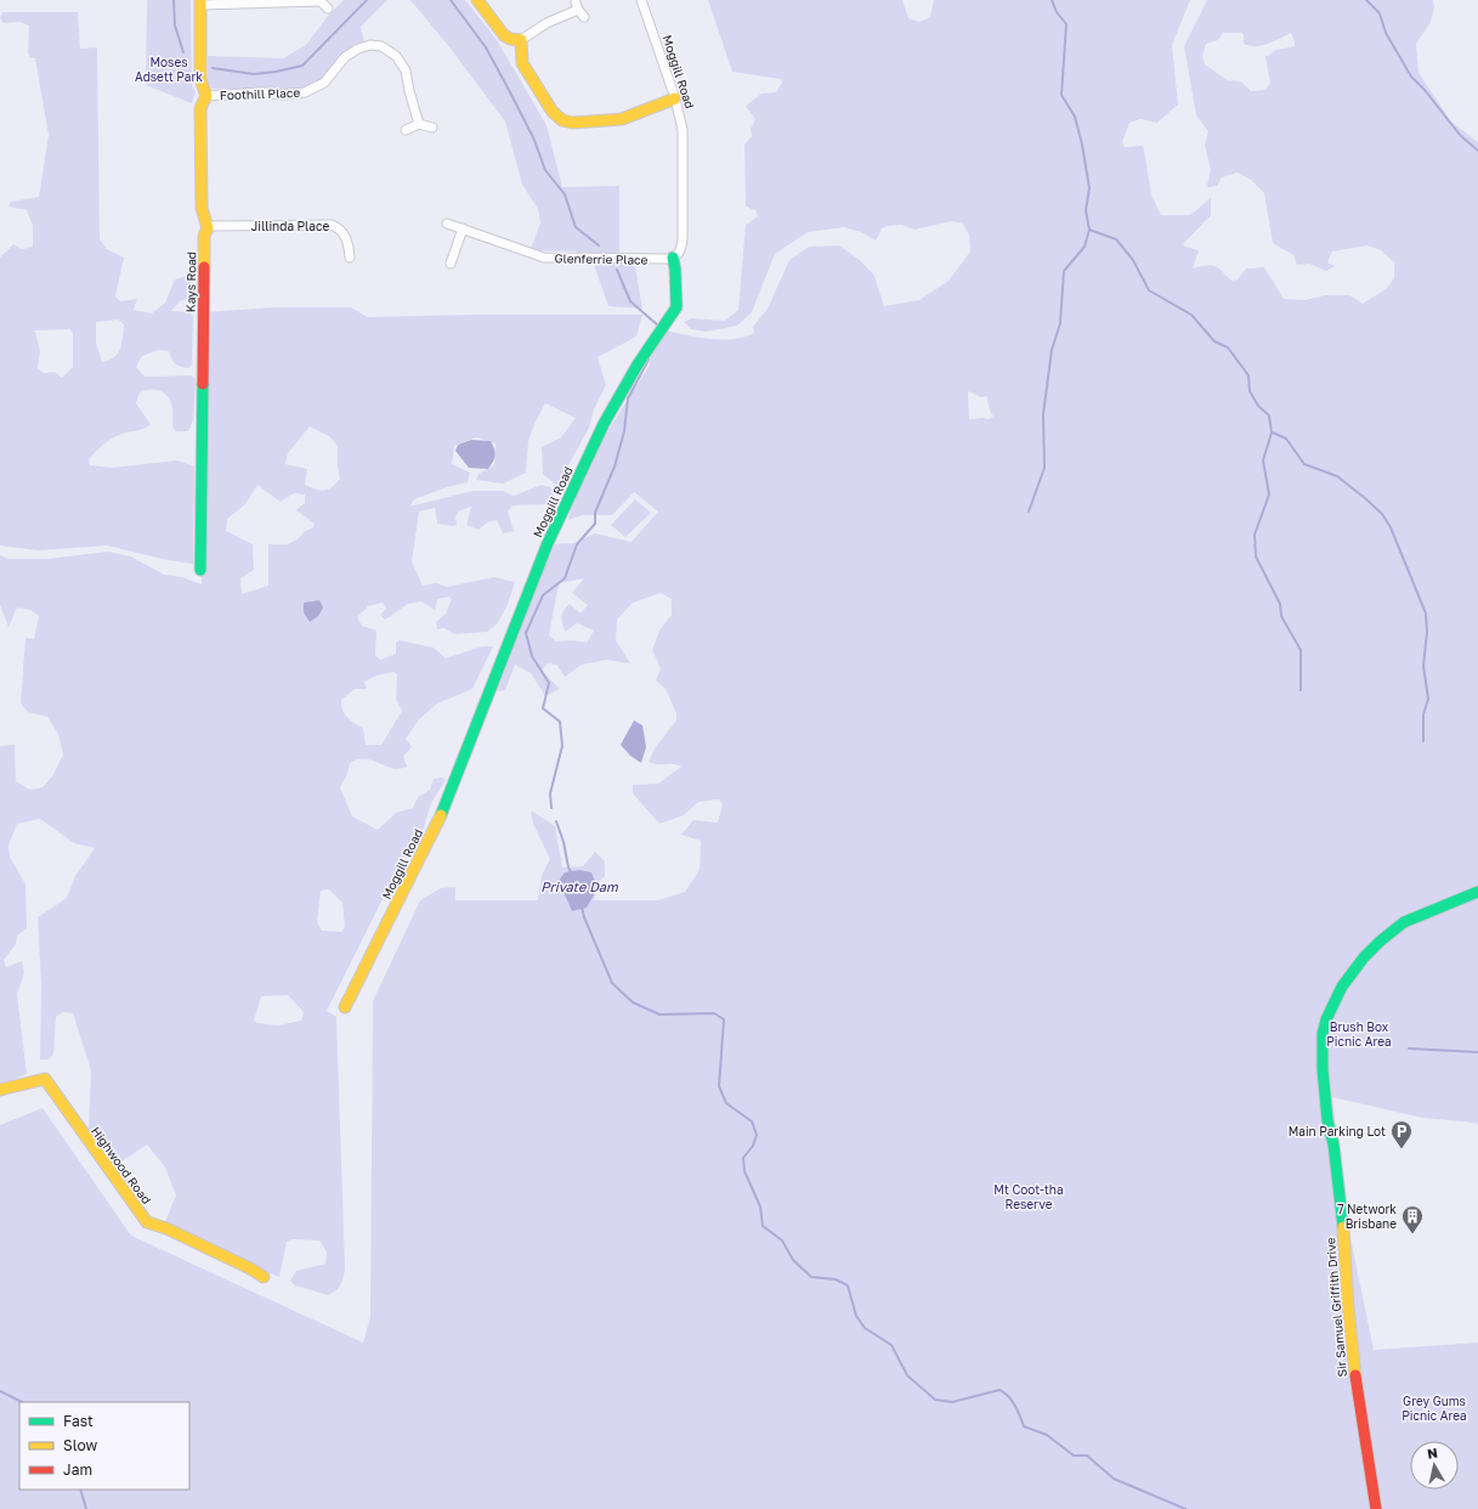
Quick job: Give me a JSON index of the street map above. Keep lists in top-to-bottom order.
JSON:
{
  "streets": {
    "street": [
      "Moggill Road",
      "Foothill Place",
      "Jillinda Place",
      "Glenferrie Place",
      "Kays Road",
      "Highwood Road",
      "Sir Samuel Griffith Drive"
    ]
  },
  "crossings": [
    ["Moggill Road", "Glenferrie Place"],
    ["Jillinda Place", "Kays Road"]
  ],
  "water": ["Private Dam"],
  "parks": [
    "Moses Adsett Park",
    "Brush Box Picnic Area",
    "Mt Coot-tha Reserve",
    "Grey Gums Picnic Area"
  ],
  "places": {
    "parking": ["Main Parking Lot"],
    "building": ["7 Network Brisbane"]
  },
  "legend": ["Fast", "Slow", "Jam"],
  "north": "top"
}
